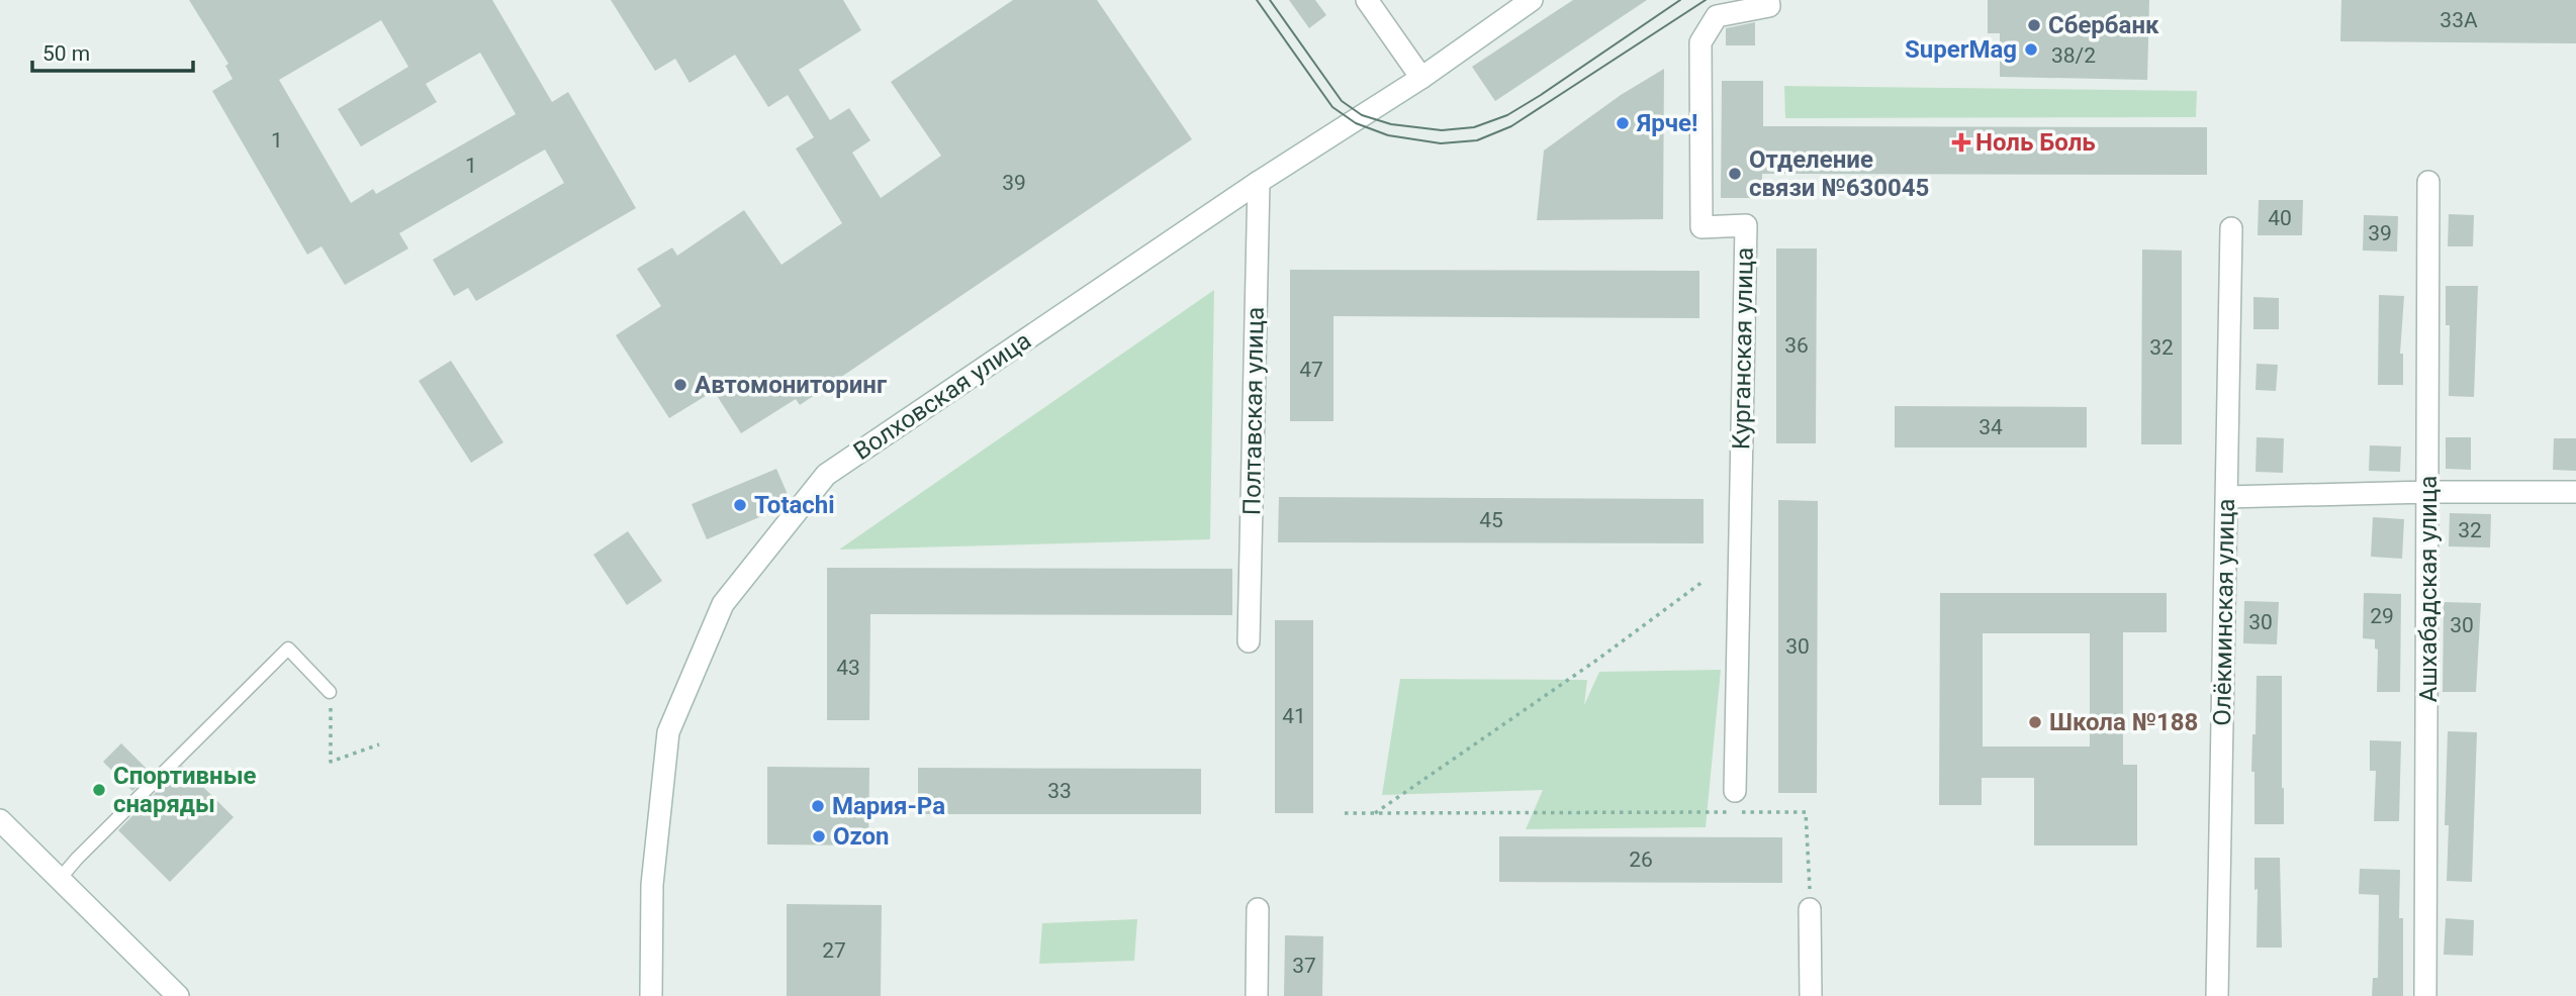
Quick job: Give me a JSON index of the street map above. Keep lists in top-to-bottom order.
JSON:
{
  "streets": {
    "street": [
      "Курганская улица",
      "Волховская улица",
      "Полтавская улица",
      "Ашхабадская улица",
      "Олёкминская улица"
    ]
  },
  "crossings": [
    ["Волховская улица", "Полтавская улица"]
  ],
  "places": {
    "other": [
      "Сбербанк",
      "SuperMag",
      "Ярче!",
      "Отделение связи №630045",
      "Автомониторинг",
      "Totachi",
      "Школа №188",
      "Спортивные снаряды",
      "Мария-Ра",
      "Ozon"
    ],
    "health": ["Ноль Боль"]
  },
  "house_numbers": [
    "33А",
    "38/2",
    "1",
    "1",
    "39",
    "40",
    "39",
    "36",
    "32",
    "47",
    "34",
    "45",
    "32",
    "29",
    "30",
    "30",
    "30",
    "43",
    "41",
    "33",
    "26",
    "27",
    "37"
  ],
  "scale_bar": "50 m"
}
